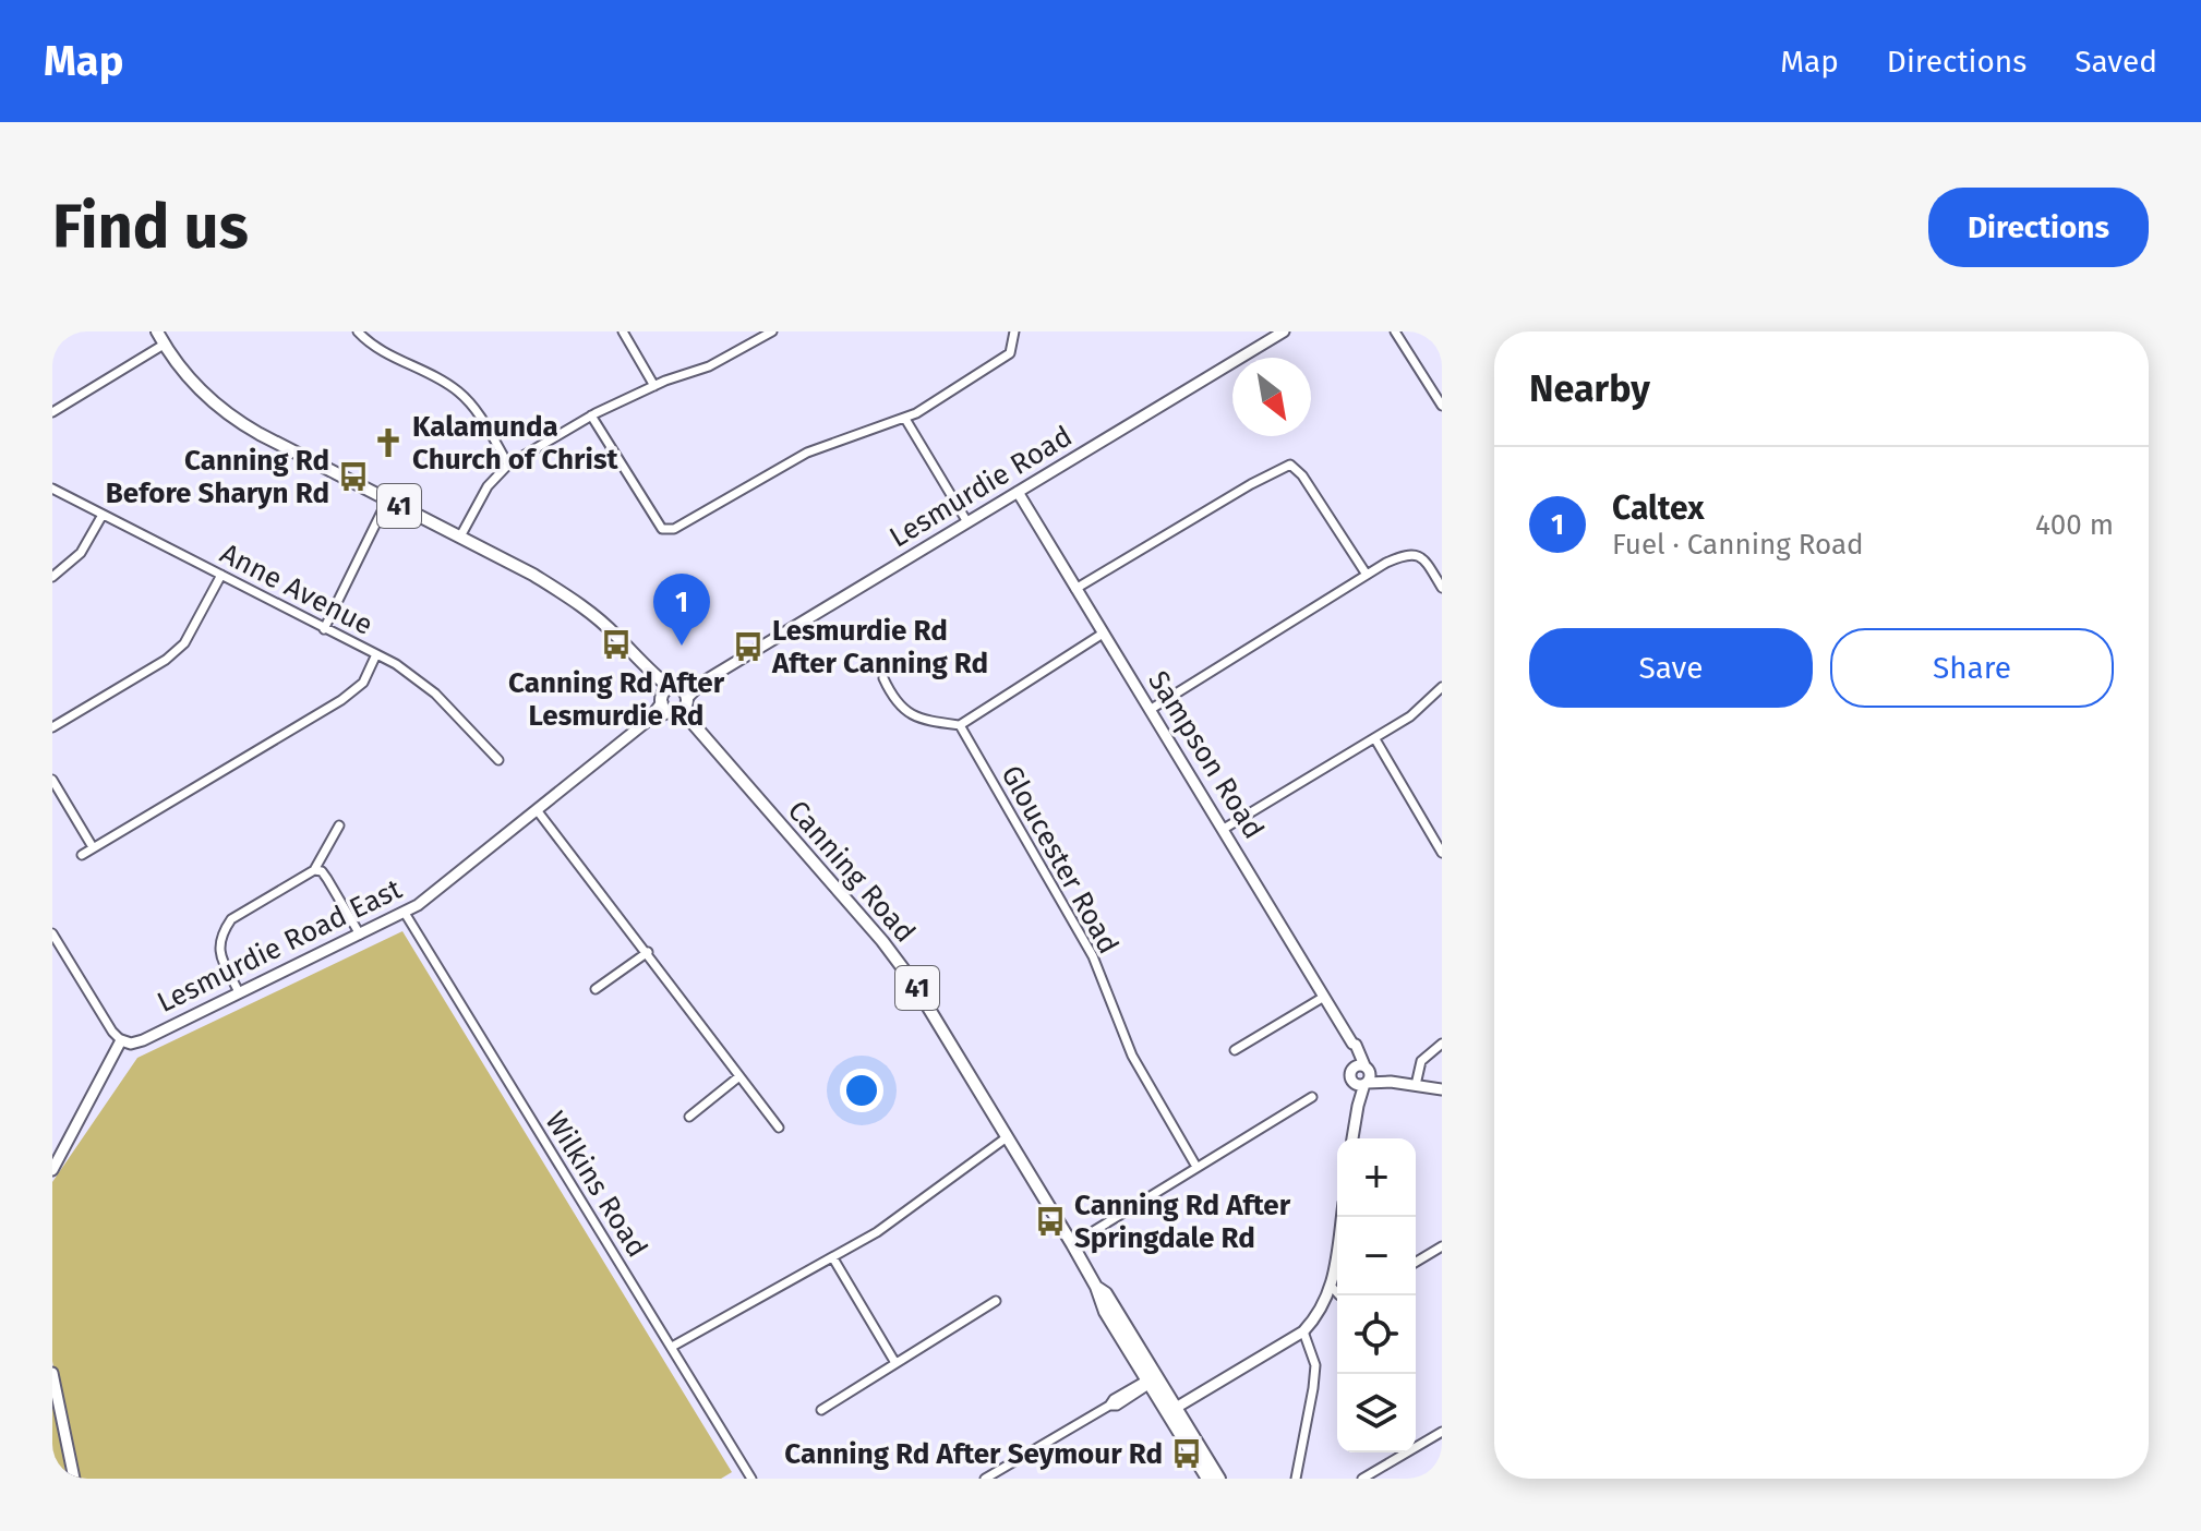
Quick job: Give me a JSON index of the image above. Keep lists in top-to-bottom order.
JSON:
{
  "streets": {
    "main road": ["41", "Canning Road"],
    "street": [
      "Lesmurdie Road",
      "Anne Avenue",
      "Sampson Road",
      "Gloucester Road",
      "Lesmurdie Road East",
      "Wilkins Road"
    ]
  },
  "crossings": [
    ["Lesmurdie Road", "41"],
    ["Lesmurdie Road", "Sampson Road"],
    ["Lesmurdie Road", "Canning Road"],
    ["Lesmurdie Road", "Lesmurdie Road East"],
    ["41", "Canning Road"],
    ["41", "Lesmurdie Road East"],
    ["Canning Road", "Lesmurdie Road East"],
    ["Lesmurdie Road East", "Wilkins Road"]
  ],
  "places": {
    "church": ["Kalamunda Church of Christ"],
    "bus stop": [
      "Canning Rd Before Sharyn Rd",
      "Canning Rd After Lesmurdie Rd",
      "Lesmurdie Rd After Canning Rd",
      "Canning Rd After Springdale Rd",
      "Canning Rd After Seymour Rd"
    ]
  },
  "north": "bottom right",
  "page": {
    "header": "Map",
    "nav": ["Map", "Directions", "Saved"],
    "buttons": [
      "Directions",
      ["Save", "Share"]
    ],
    "title": "Find us",
    "heading": "Nearby",
    "list": [
      {
        "mark": "1",
        "name": "Caltex",
        "note": "Fuel · Canning Road",
        "value": "400 m"
      }
    ],
    "pins": "1",
    "map_buttons": ["+", "−"]
  }
}
